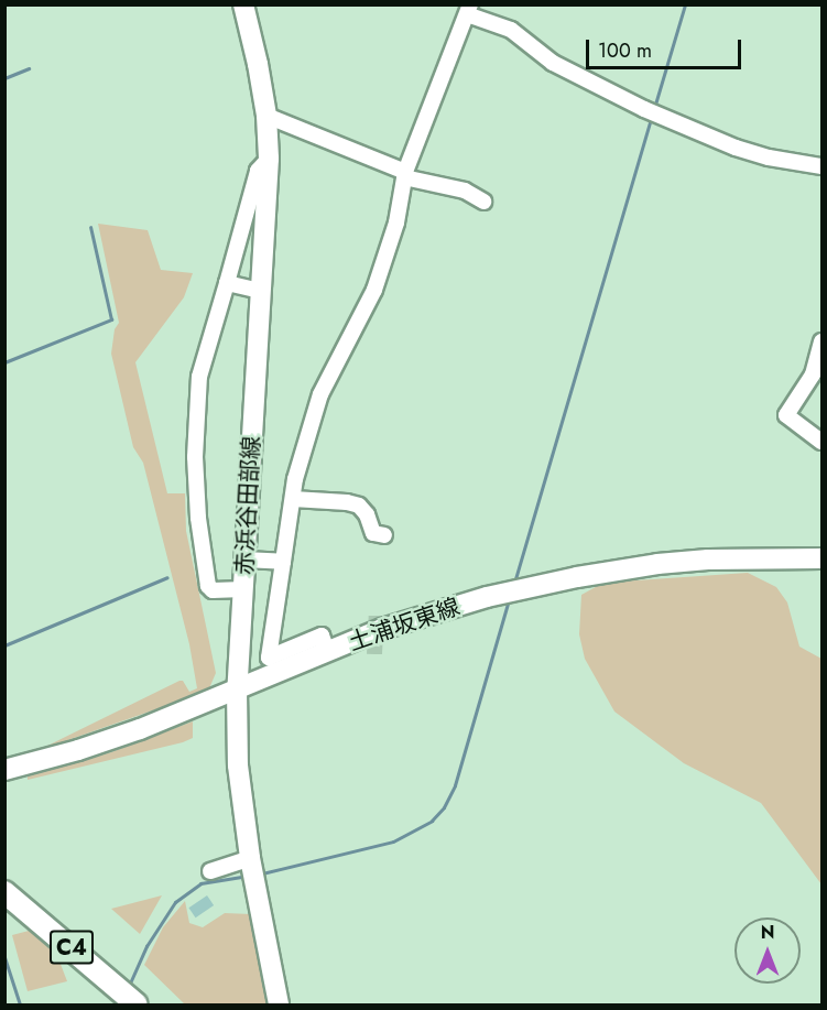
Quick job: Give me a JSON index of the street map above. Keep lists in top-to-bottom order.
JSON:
{
  "streets": {
    "highway": ["C4"],
    "main road": ["赤浜谷田部線", "土浦坂東線"]
  },
  "crossings": [
    ["赤浜谷田部線", "土浦坂東線"]
  ],
  "scale_bar": "100 m",
  "north": "top"
}
